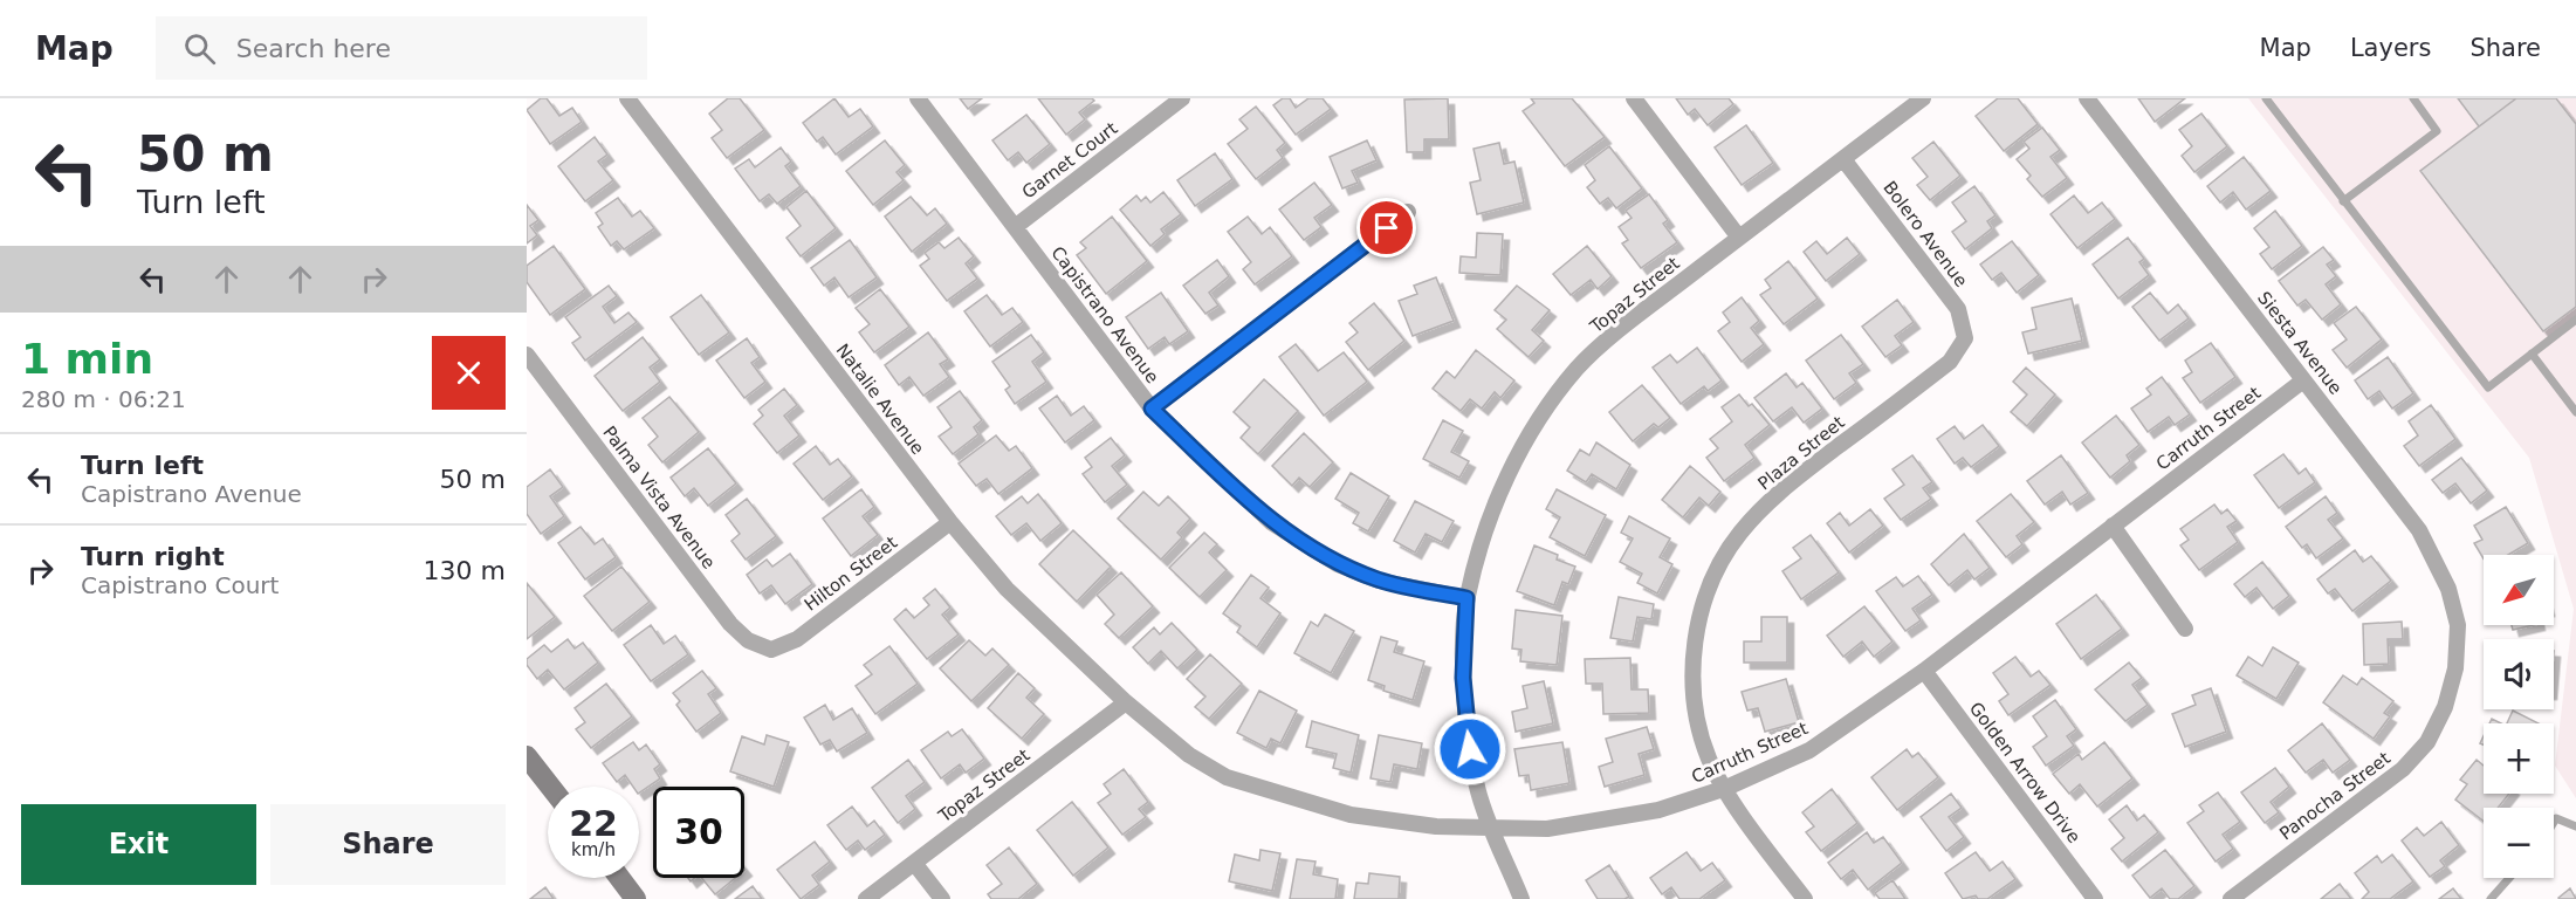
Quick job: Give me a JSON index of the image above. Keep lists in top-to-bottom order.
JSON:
{
  "streets": {
    "street": [
      "Garnet Court",
      "Bolero Avenue",
      "Topaz Street",
      "Capistrano Avenue",
      "Siesta Avenue",
      "Natalie Avenue",
      "Carruth Street",
      "Plaza Street",
      "Palma Vista Avenue",
      "Hilton Street",
      "Golden Arrow Drive",
      "Panocha Street"
    ]
  },
  "crossings": [
    ["Garnet Court", "Capistrano Avenue"],
    ["Bolero Avenue", "Topaz Street"],
    ["Bolero Avenue", "Plaza Street"],
    ["Topaz Street", "Capistrano Avenue"],
    ["Topaz Street", "Natalie Avenue"],
    ["Topaz Street", "Carruth Street"],
    ["Siesta Avenue", "Carruth Street"],
    ["Siesta Avenue", "Panocha Street"],
    ["Natalie Avenue", "Carruth Street"],
    ["Natalie Avenue", "Hilton Street"],
    ["Carruth Street", "Plaza Street"],
    ["Carruth Street", "Golden Arrow Drive"],
    ["Palma Vista Avenue", "Hilton Street"]
  ],
  "north": "bottom left",
  "page": {
    "header": "Map",
    "search": "Search here",
    "nav": ["Map", "Layers", "Share"],
    "turn": ["50 m", "Turn left"],
    "heading": ["1 min", "280 m · 06:21"],
    "list": [
      {
        "name": "Turn left",
        "note": "Capistrano Avenue",
        "value": "50 m"
      },
      {
        "name": "Turn right",
        "note": "Capistrano Court",
        "value": "130 m"
      }
    ],
    "map_buttons": ["+", "−"],
    "speed": "22 km/h",
    "limit": "30",
    "buttons": ["Exit", "Share"]
  }
}
